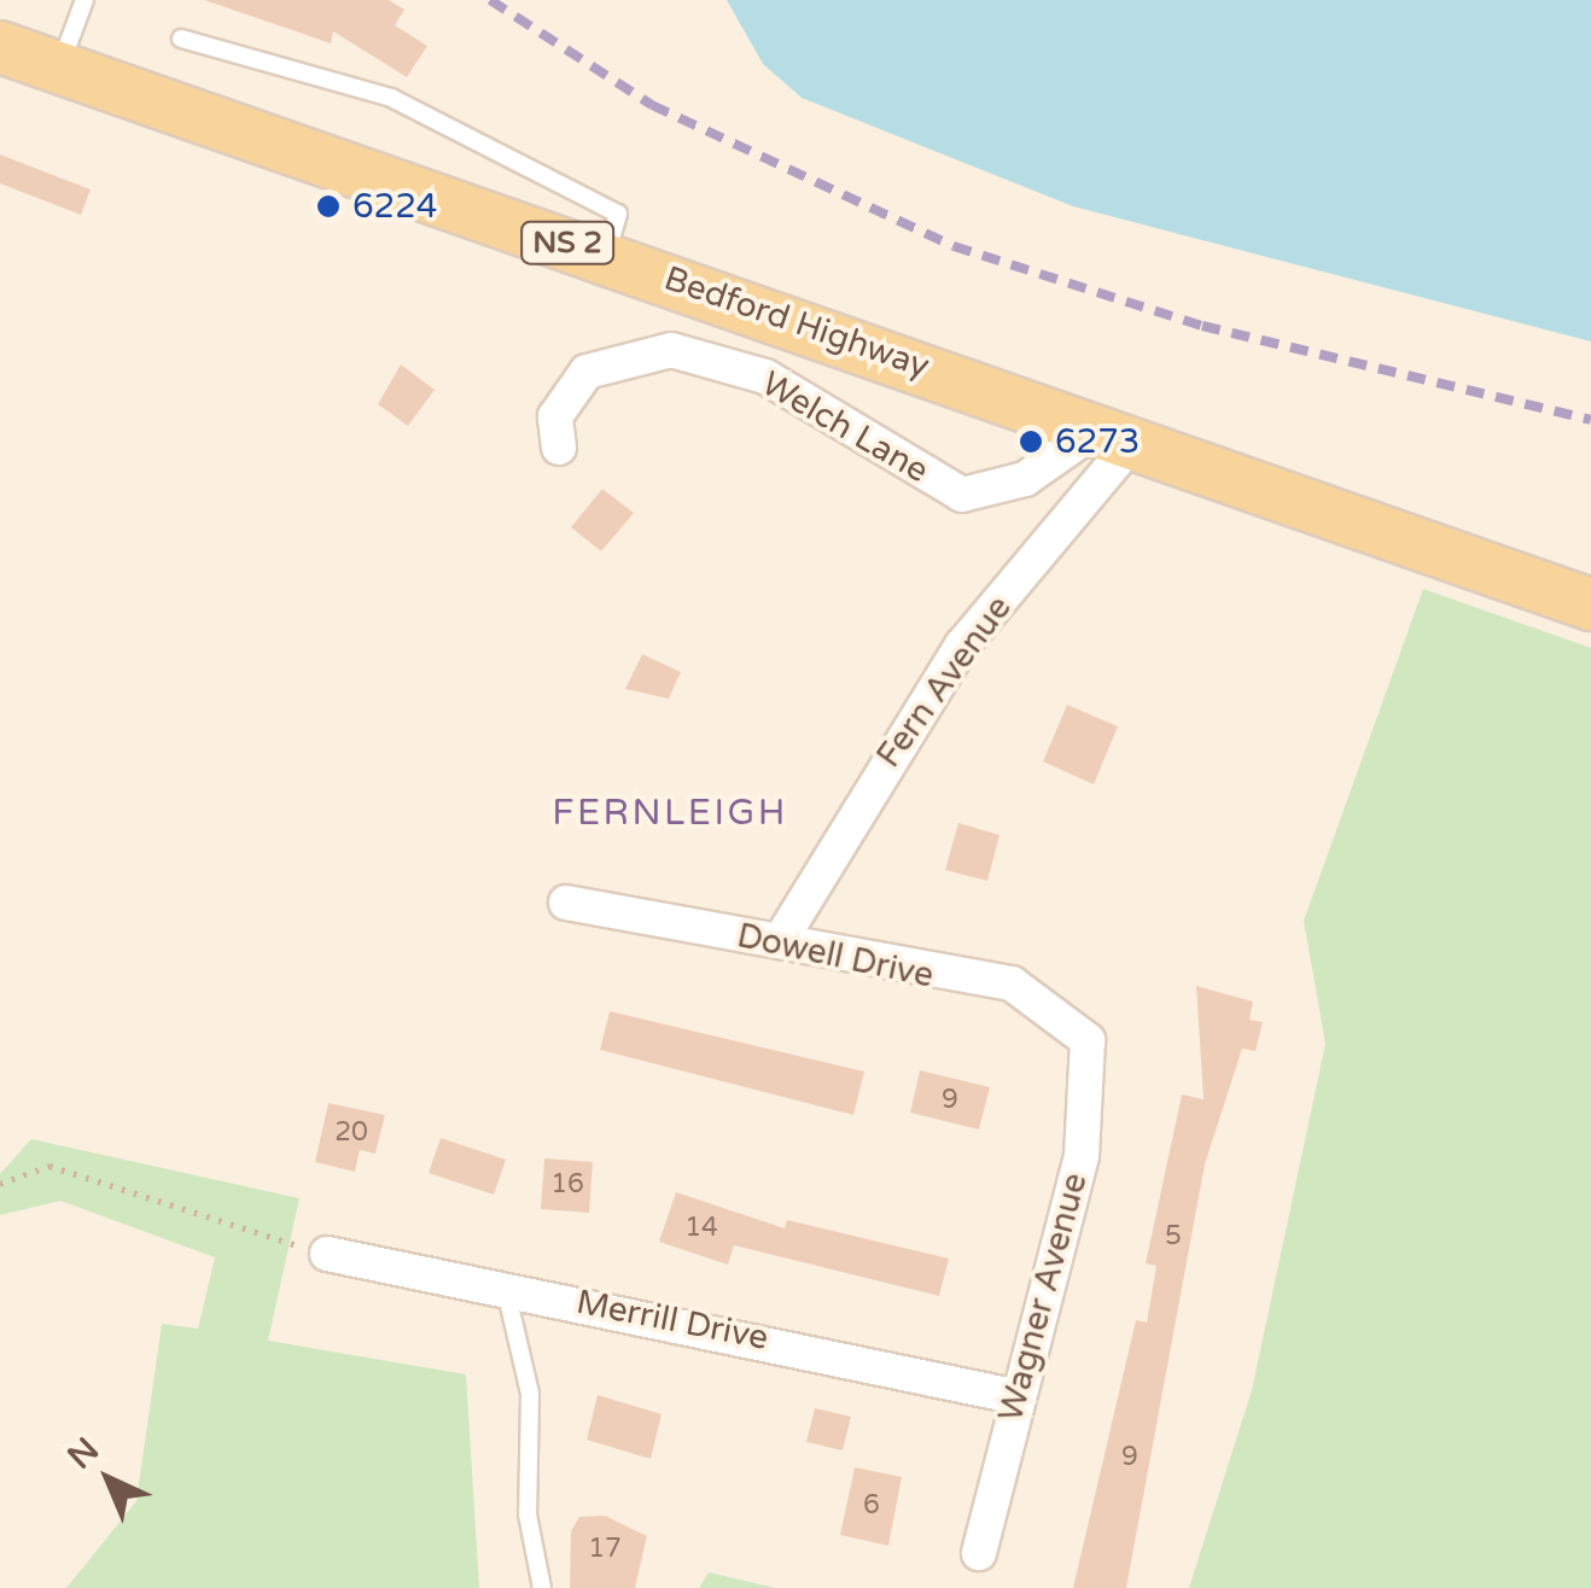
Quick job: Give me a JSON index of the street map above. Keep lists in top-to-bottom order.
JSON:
{
  "streets": {
    "main road": ["NS 2", "Bedford Highway"],
    "street": [
      "Welch Lane",
      "Fern Avenue",
      "Dowell Drive",
      "Wagner Avenue",
      "Merrill Drive"
    ]
  },
  "crossings": [
    ["Bedford Highway", "Welch Lane"],
    ["Bedford Highway", "Fern Avenue"],
    ["Welch Lane", "Fern Avenue"],
    ["Fern Avenue", "Dowell Drive"],
    ["Dowell Drive", "Wagner Avenue"],
    ["Wagner Avenue", "Merrill Drive"]
  ],
  "districts": ["FERNLEIGH"],
  "places": ["6224", "6273"],
  "house_numbers": [
    "9",
    "20",
    "16",
    "14",
    "5",
    "9",
    "6",
    "17"
  ],
  "north": "top left"
}
